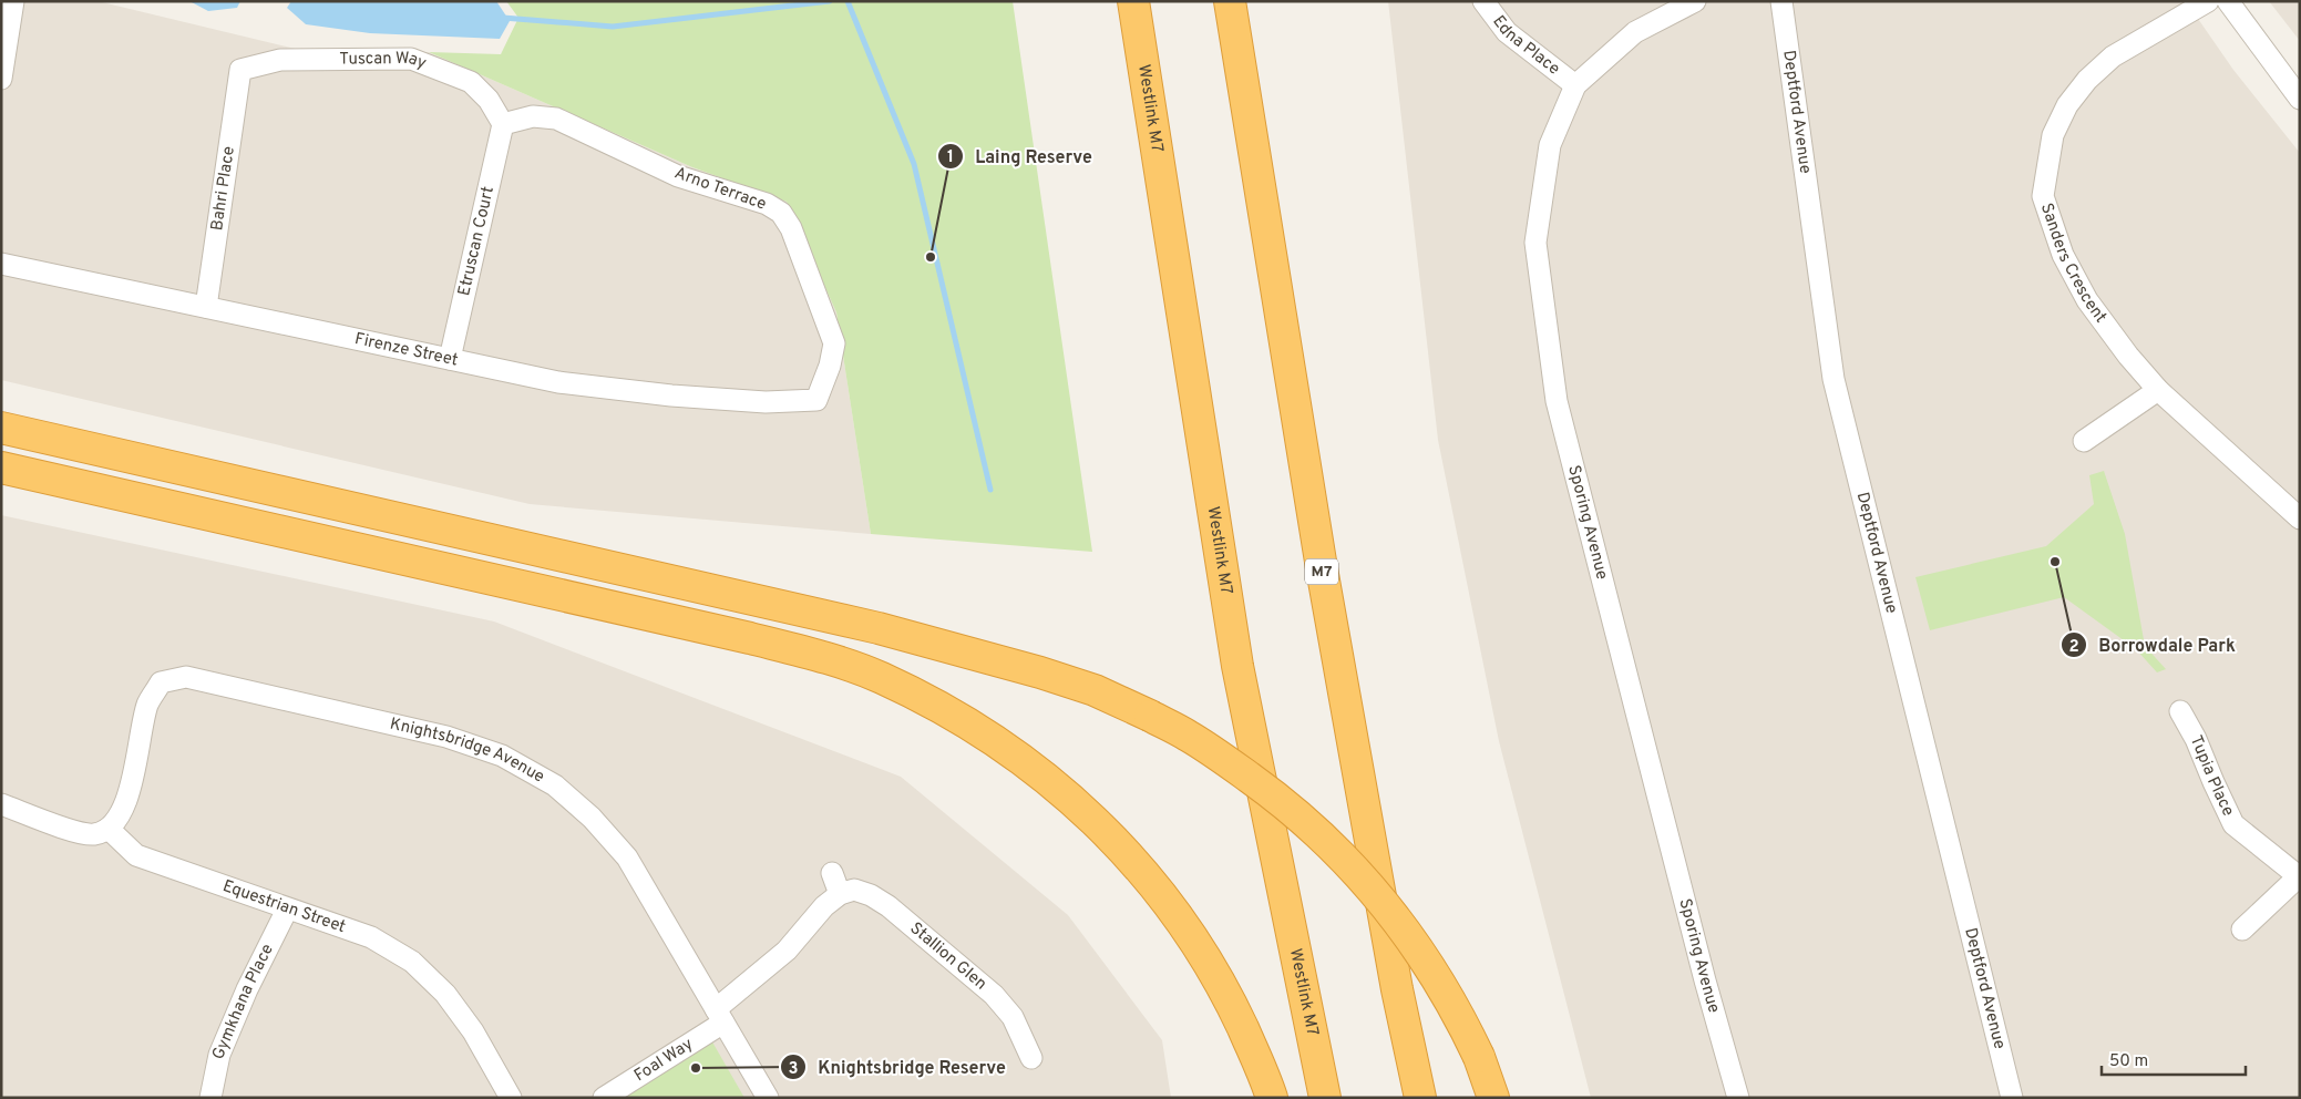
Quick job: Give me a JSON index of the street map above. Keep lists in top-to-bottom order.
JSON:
{
  "streets": {
    "highway": ["Westlink M7", "M7"],
    "street": [
      "Edna Place",
      "Tuscan Way",
      "Deptford Avenue",
      "Bahri Place",
      "Arno Terrace",
      "Etruscan Court",
      "Sanders Crescent",
      "Firenze Street",
      "Sporing Avenue",
      "Knightsbridge Avenue",
      "Tupia Place",
      "Equestrian Street",
      "Stallion Glen",
      "Gymkhana Place",
      "Foal Way"
    ]
  },
  "crossings": [
    ["Edna Place", "Sporing Avenue"],
    ["Tuscan Way", "Bahri Place"],
    ["Tuscan Way", "Arno Terrace"],
    ["Tuscan Way", "Etruscan Court"],
    ["Bahri Place", "Firenze Street"],
    ["Arno Terrace", "Etruscan Court"],
    ["Arno Terrace", "Firenze Street"],
    ["Etruscan Court", "Firenze Street"],
    ["Knightsbridge Avenue", "Equestrian Street"],
    ["Knightsbridge Avenue", "Foal Way"],
    ["Equestrian Street", "Gymkhana Place"]
  ],
  "places": ["Laing Reserve", "Borrowdale Park", "Knightsbridge Reserve"],
  "scale_bar": "50 m"
}
